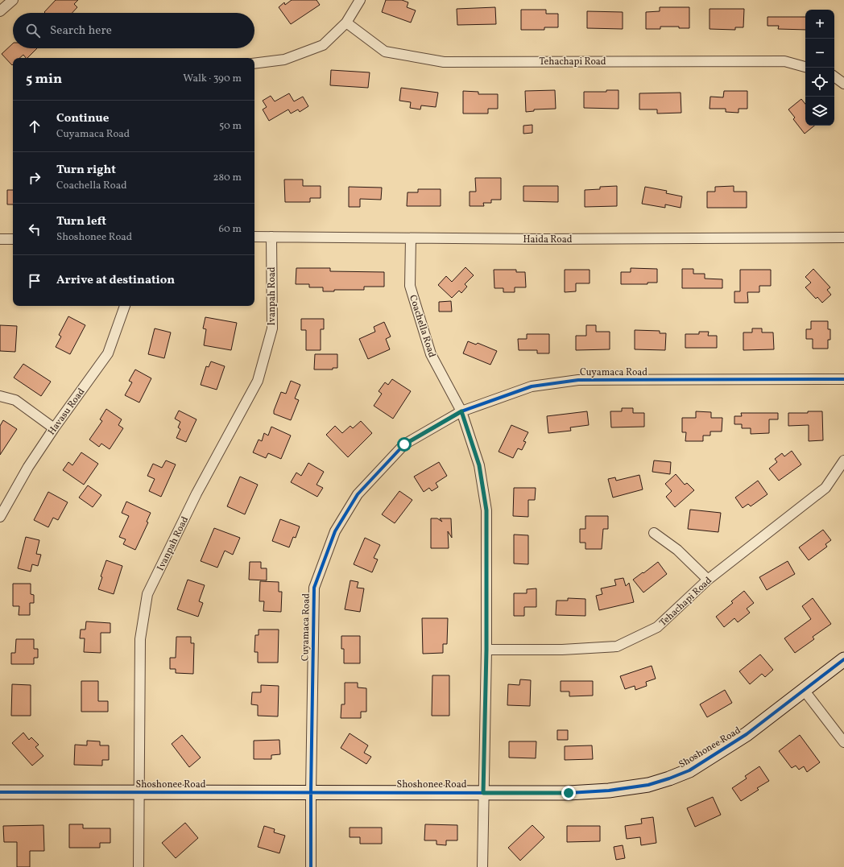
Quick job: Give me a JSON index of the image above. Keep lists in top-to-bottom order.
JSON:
{
  "streets": {
    "street": [
      "Tehachapi Road",
      "Haida Road",
      "Ivanpah Road",
      "Coachella Road",
      "Cuyamaca Road",
      "Havasu Road",
      "Shoshonee Road"
    ]
  },
  "crossings": [
    ["Tehachapi Road", "Coachella Road"],
    ["Haida Road", "Ivanpah Road"],
    ["Haida Road", "Coachella Road"],
    ["Ivanpah Road", "Shoshonee Road"],
    ["Coachella Road", "Cuyamaca Road"],
    ["Coachella Road", "Shoshonee Road"],
    ["Cuyamaca Road", "Shoshonee Road"]
  ],
  "page": {
    "map_buttons": ["+", "−"],
    "search": "Search here",
    "heading": ["5 min", "Walk · 390 m"],
    "list": [
      ["Continue", "Cuyamaca Road", "50 m"],
      ["Turn right", "Coachella Road", "280 m"],
      ["Turn left", "Shoshonee Road", "60 m"],
      "Arrive at destination"
    ]
  }
}
